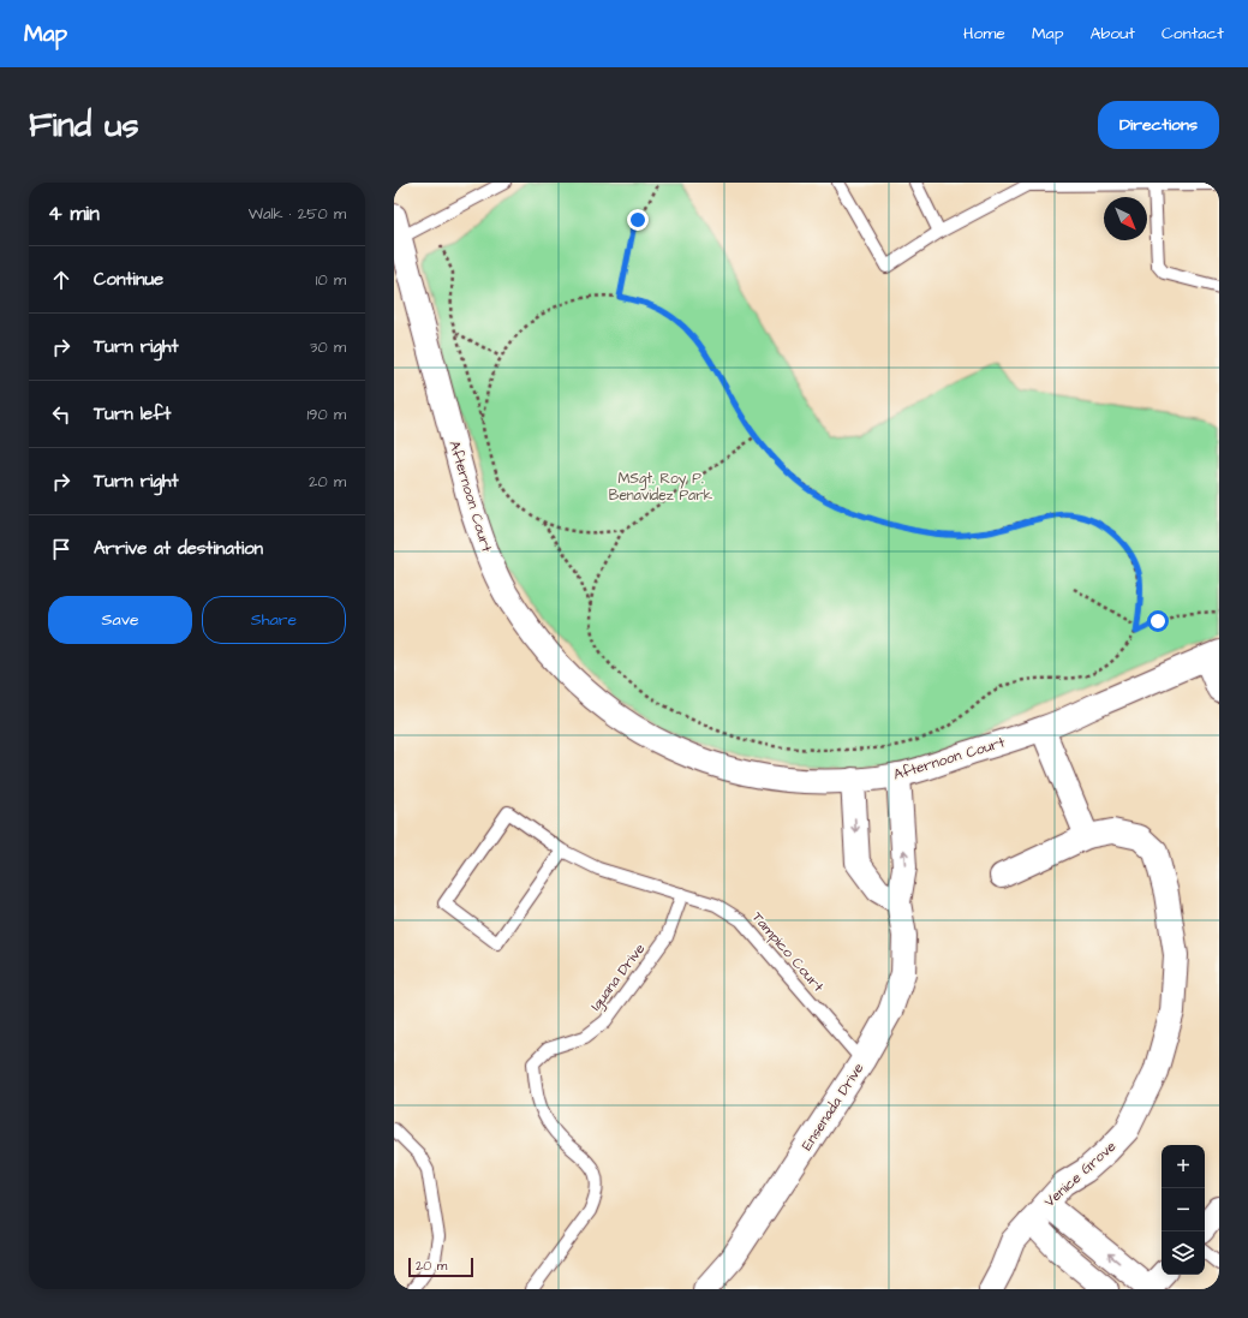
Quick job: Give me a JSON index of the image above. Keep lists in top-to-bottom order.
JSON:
{
  "streets": {
    "street": ["Afternoon Court", "Ensenada Drive", "Venice Grove"],
    "lane": ["Tampico Court", "Iguana Drive"]
  },
  "crossings": [
    ["Afternoon Court", "Ensenada Drive"],
    ["Tampico Court", "Iguana Drive"],
    ["Tampico Court", "Ensenada Drive"]
  ],
  "parks": ["MSgt. Roy P. Benavidez Park"],
  "scale_bar": "20 m",
  "north": "bottom right",
  "page": {
    "header": "Map",
    "nav": [
      "Home",
      "Map",
      "About",
      "Contact"
    ],
    "buttons": [
      "Directions",
      ["Save", "Share"]
    ],
    "title": "Find us",
    "heading": ["4 min", "Walk · 250 m"],
    "list": [
      ["Continue", "10 m"],
      ["Turn right", "30 m"],
      ["Turn left", "190 m"],
      ["Turn right", "20 m"],
      "Arrive at destination"
    ],
    "map_buttons": ["+", "−"],
    "scale": "20 m"
  }
}
